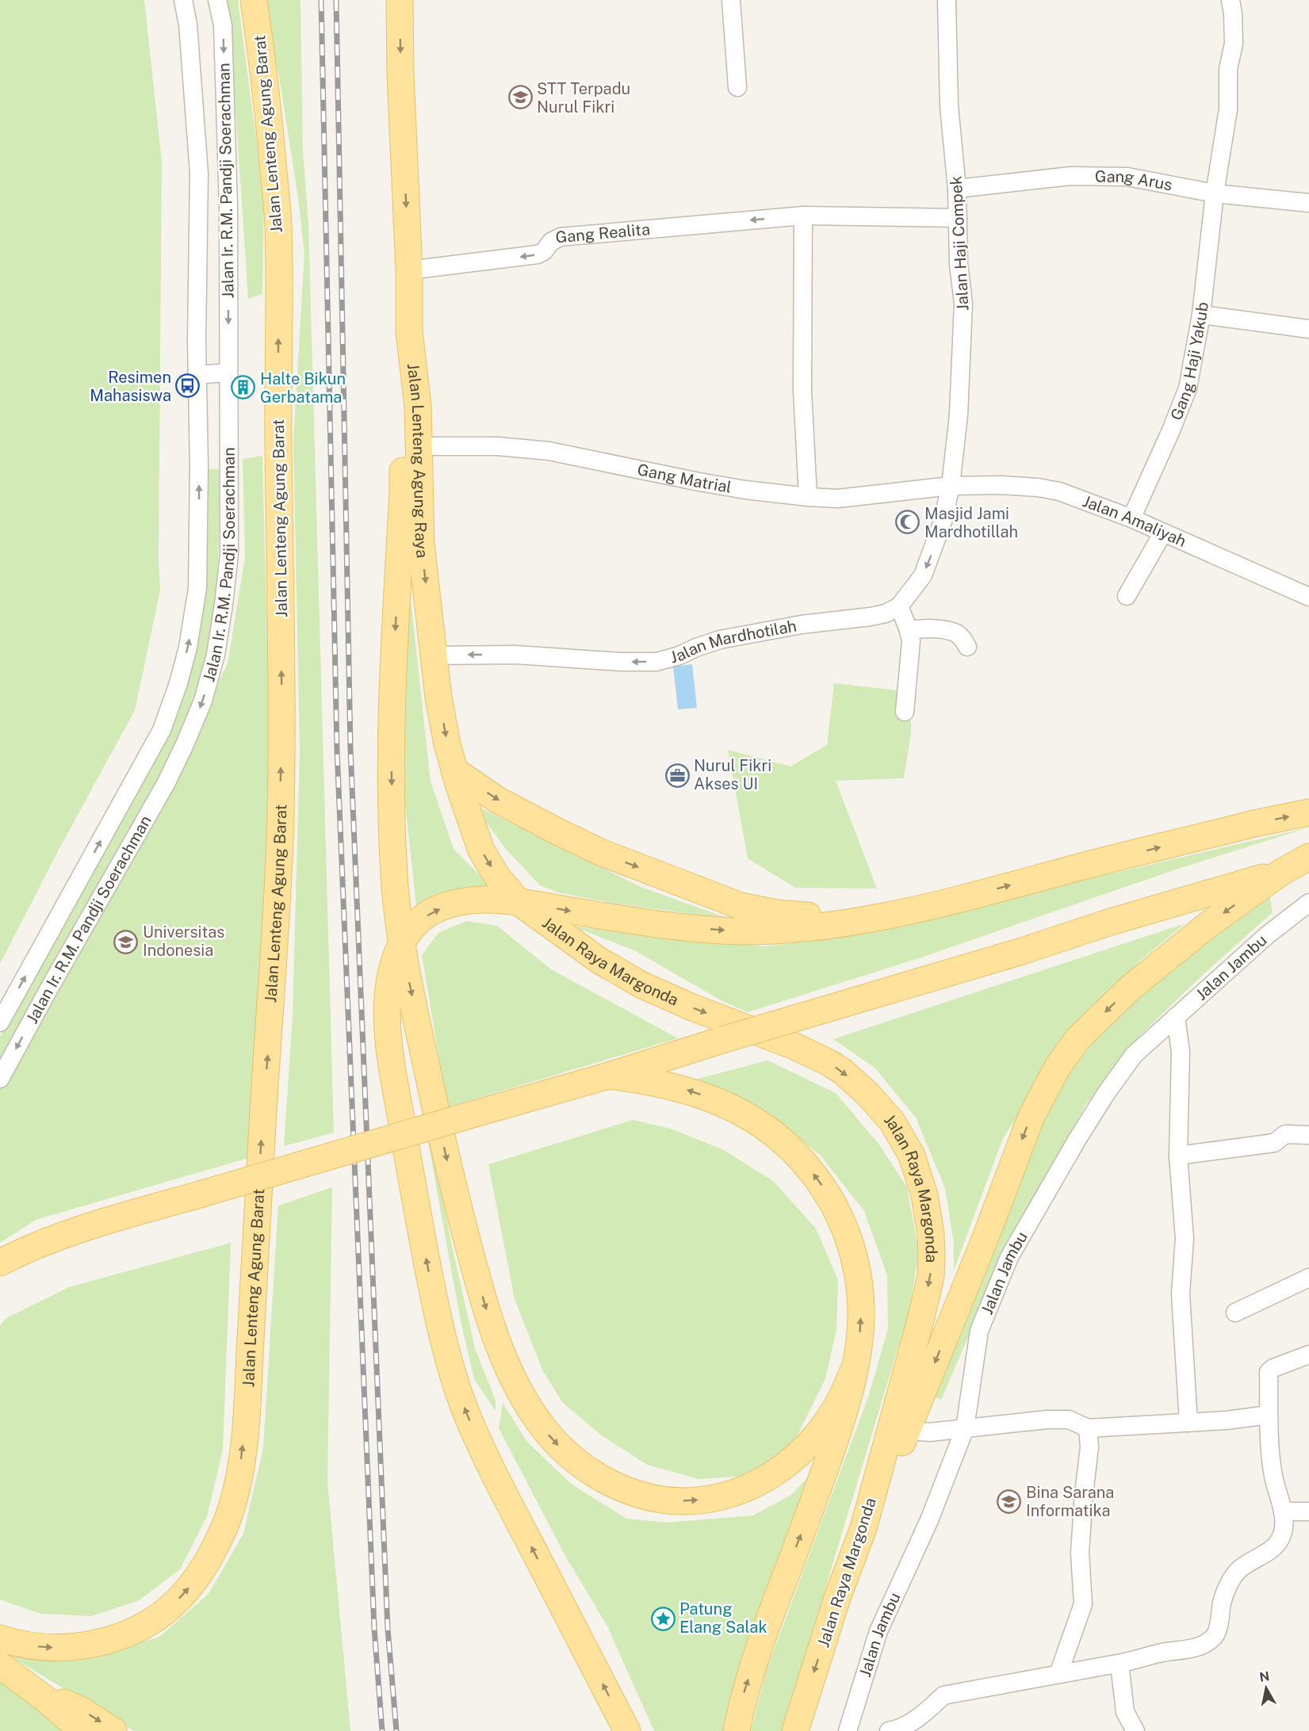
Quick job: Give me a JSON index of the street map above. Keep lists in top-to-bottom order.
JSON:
{
  "streets": {
    "main road": ["Jalan Lenteng Agung Barat", "Jalan Lenteng Agung Raya", "Jalan Raya Margonda"],
    "street": [
      "Jalan Ir. R.M. Pandji Soerachman",
      "Gang Arus",
      "Gang Realita",
      "Jalan Haji Compek",
      "Gang Haji Yakub",
      "Gang Matrial",
      "Jalan Amaliyah",
      "Jalan Mardhotilah",
      "Jalan Jambu"
    ]
  },
  "crossings": [
    ["Gang Arus", "Jalan Haji Compek"],
    ["Gang Arus", "Gang Haji Yakub"],
    ["Gang Realita", "Jalan Haji Compek"],
    ["Gang Realita", "Jalan Lenteng Agung Raya"],
    ["Jalan Haji Compek", "Gang Matrial"],
    ["Jalan Haji Compek", "Jalan Amaliyah"],
    ["Gang Haji Yakub", "Jalan Amaliyah"],
    ["Jalan Lenteng Agung Raya", "Gang Matrial"],
    ["Jalan Lenteng Agung Raya", "Jalan Mardhotilah"],
    ["Jalan Lenteng Agung Raya", "Jalan Raya Margonda"],
    ["Gang Matrial", "Jalan Amaliyah"]
  ],
  "one_way": ["Gang Realita", "Jalan Mardhotilah", "Jalan Raya Margonda"],
  "places": {
    "school or university": ["STT Terpadu Nurul Fikri", "Universitas Indonesia", "Bina Sarana Informatika"],
    "bus stop": ["Resimen Mahasiswa"],
    "building": ["Halte Bikun Gerbatama"],
    "mosque": ["Masjid Jami Mardhotillah"],
    "office": ["Nurul Fikri Akses UI"],
    "place": ["Patung Elang Salak"]
  },
  "north": "top"
}
